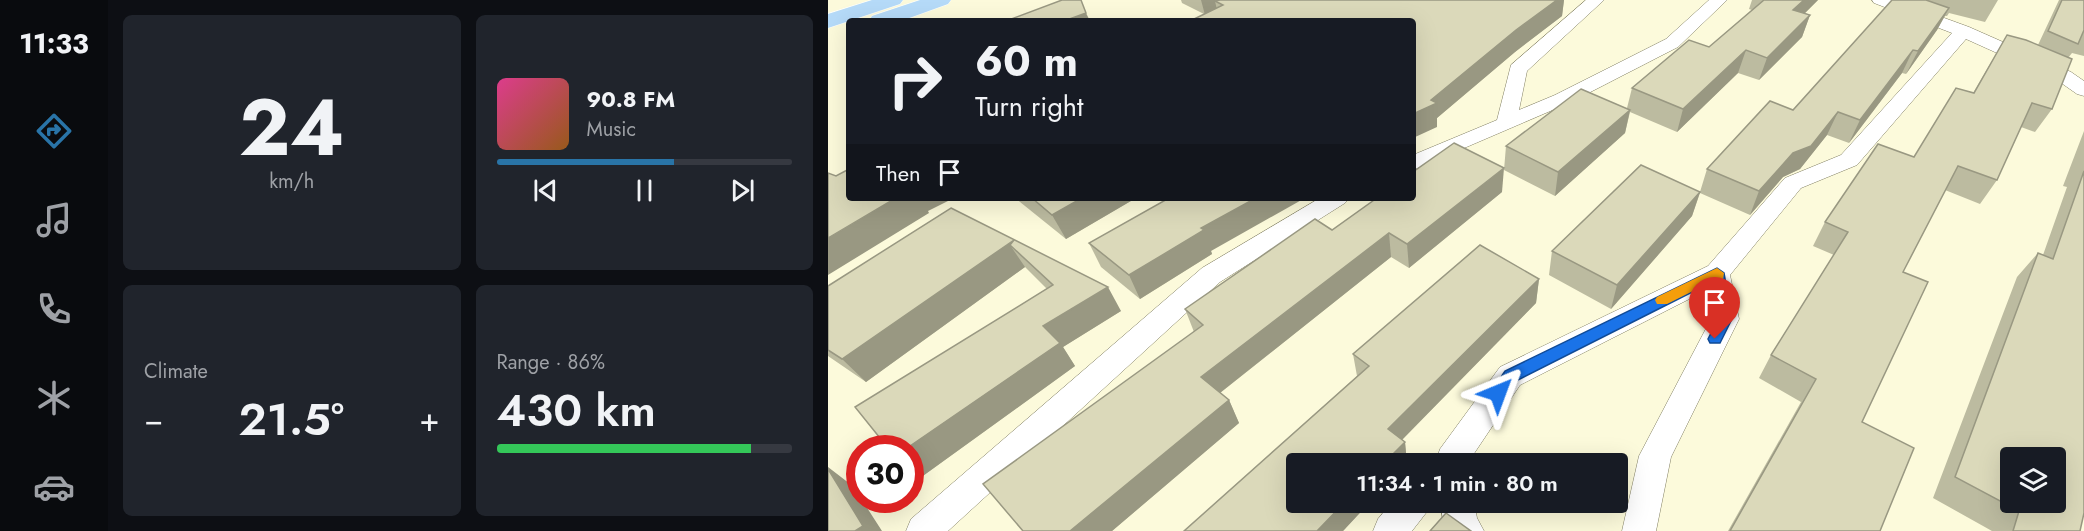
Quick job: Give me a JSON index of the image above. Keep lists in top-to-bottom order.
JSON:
{
  "page": {
    "tabs": "11:33",
    "tile": [
      ["24", "km/h"],
      "Climate",
      ["Range · 86%", "430 km"]
    ],
    "turn": ["60 m", "Turn right"],
    "song": ["90.8 FM", "Music"],
    "then": "Then",
    "heat": ["−", "21.5°", "+"],
    "limit": "30",
    "trip": "11:34 · 1 min · 80 m"
  }
}
